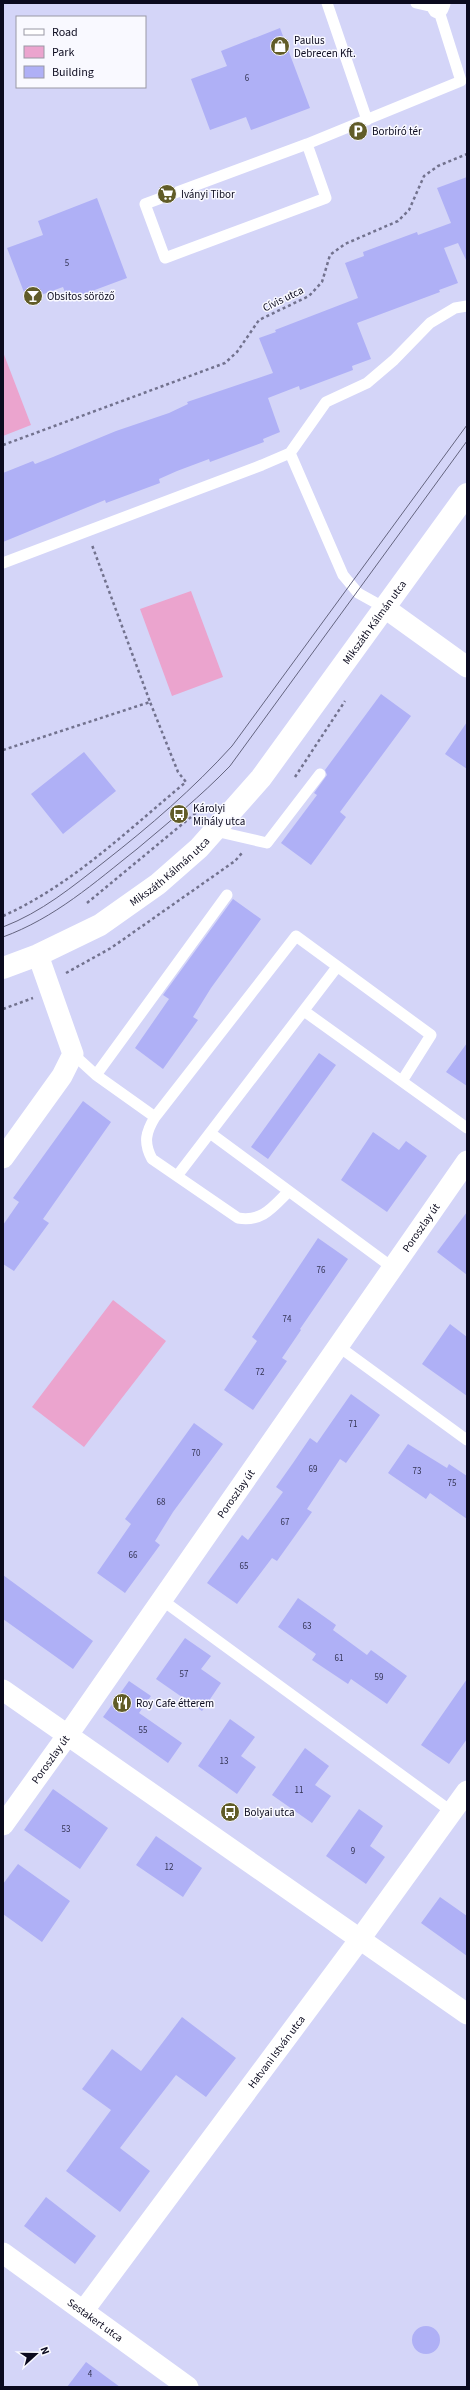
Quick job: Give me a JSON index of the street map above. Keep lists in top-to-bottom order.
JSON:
{
  "streets": {
    "street": [
      "Mikszáth Kálmán utca",
      "Poroszlay út",
      "Hatvani István utca",
      "Sestakert utca"
    ],
    "path": ["Cívis utca"]
  },
  "crossings": [
    ["Hatvani István utca", "Sestakert utca"]
  ],
  "places": {
    "shop": ["Paulus Debrecen Kft."],
    "parking": ["Borbíró tér"],
    "supermarket": ["Iványi Tibor"],
    "bar": ["Obsitos söröző"],
    "bus stop": ["Károlyi Mihály utca", "Bolyai utca"],
    "restaurant": ["Roy Cafe étterem"]
  },
  "house_numbers": [
    "6",
    "5",
    "76",
    "74",
    "72",
    "71",
    "70",
    "69",
    "73",
    "75",
    "68",
    "67",
    "66",
    "65",
    "63",
    "61",
    "57",
    "59",
    "55",
    "13",
    "11",
    "53",
    "9",
    "12",
    "4"
  ],
  "legend": ["Road", "Park", "Building"],
  "north": "right"
}
